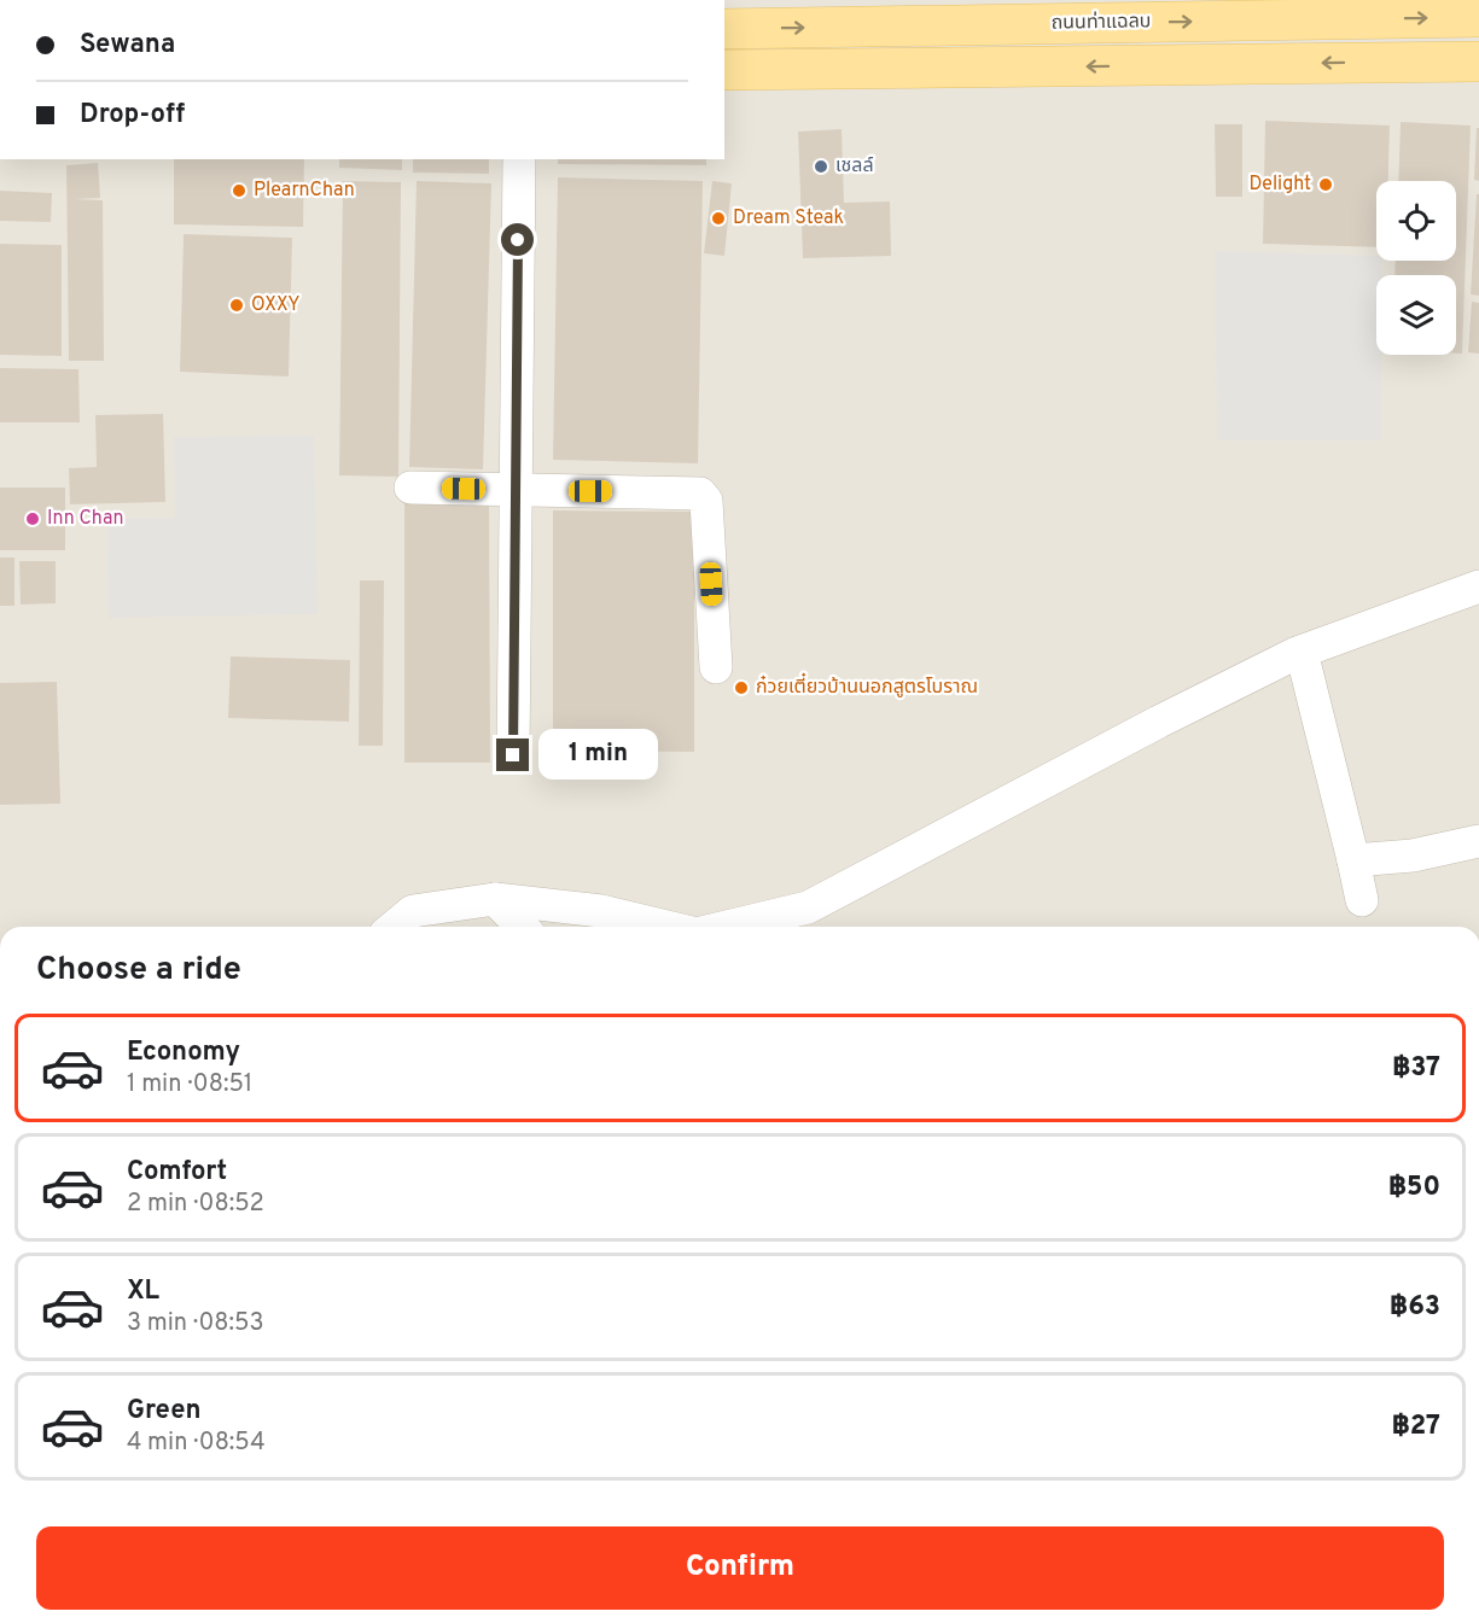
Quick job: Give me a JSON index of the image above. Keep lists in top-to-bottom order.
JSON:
{
  "streets": {
    "main road": ["ถนนท่าแฉลบ"]
  },
  "places": [
    "เชลล์",
    "Delight",
    "PlearnChan",
    "Dream Steak",
    "OXXY",
    "Inn Chan",
    "ก๋วยเตี๋ยวบ้านนอกสูตรโบราณ"
  ],
  "page": {
    "banner": ["Sewana", "Drop-off"],
    "bubble": "1 min",
    "heading": "Choose a ride",
    "list": [
      {
        "name": "Economy",
        "note": "1 min · 08:51",
        "value": "฿37"
      },
      {
        "name": "Comfort",
        "note": "2 min · 08:52",
        "value": "฿50"
      },
      {
        "name": "XL",
        "note": "3 min · 08:53",
        "value": "฿63"
      },
      {
        "name": "Green",
        "note": "4 min · 08:54",
        "value": "฿27"
      }
    ],
    "buttons": "Confirm"
  }
}
